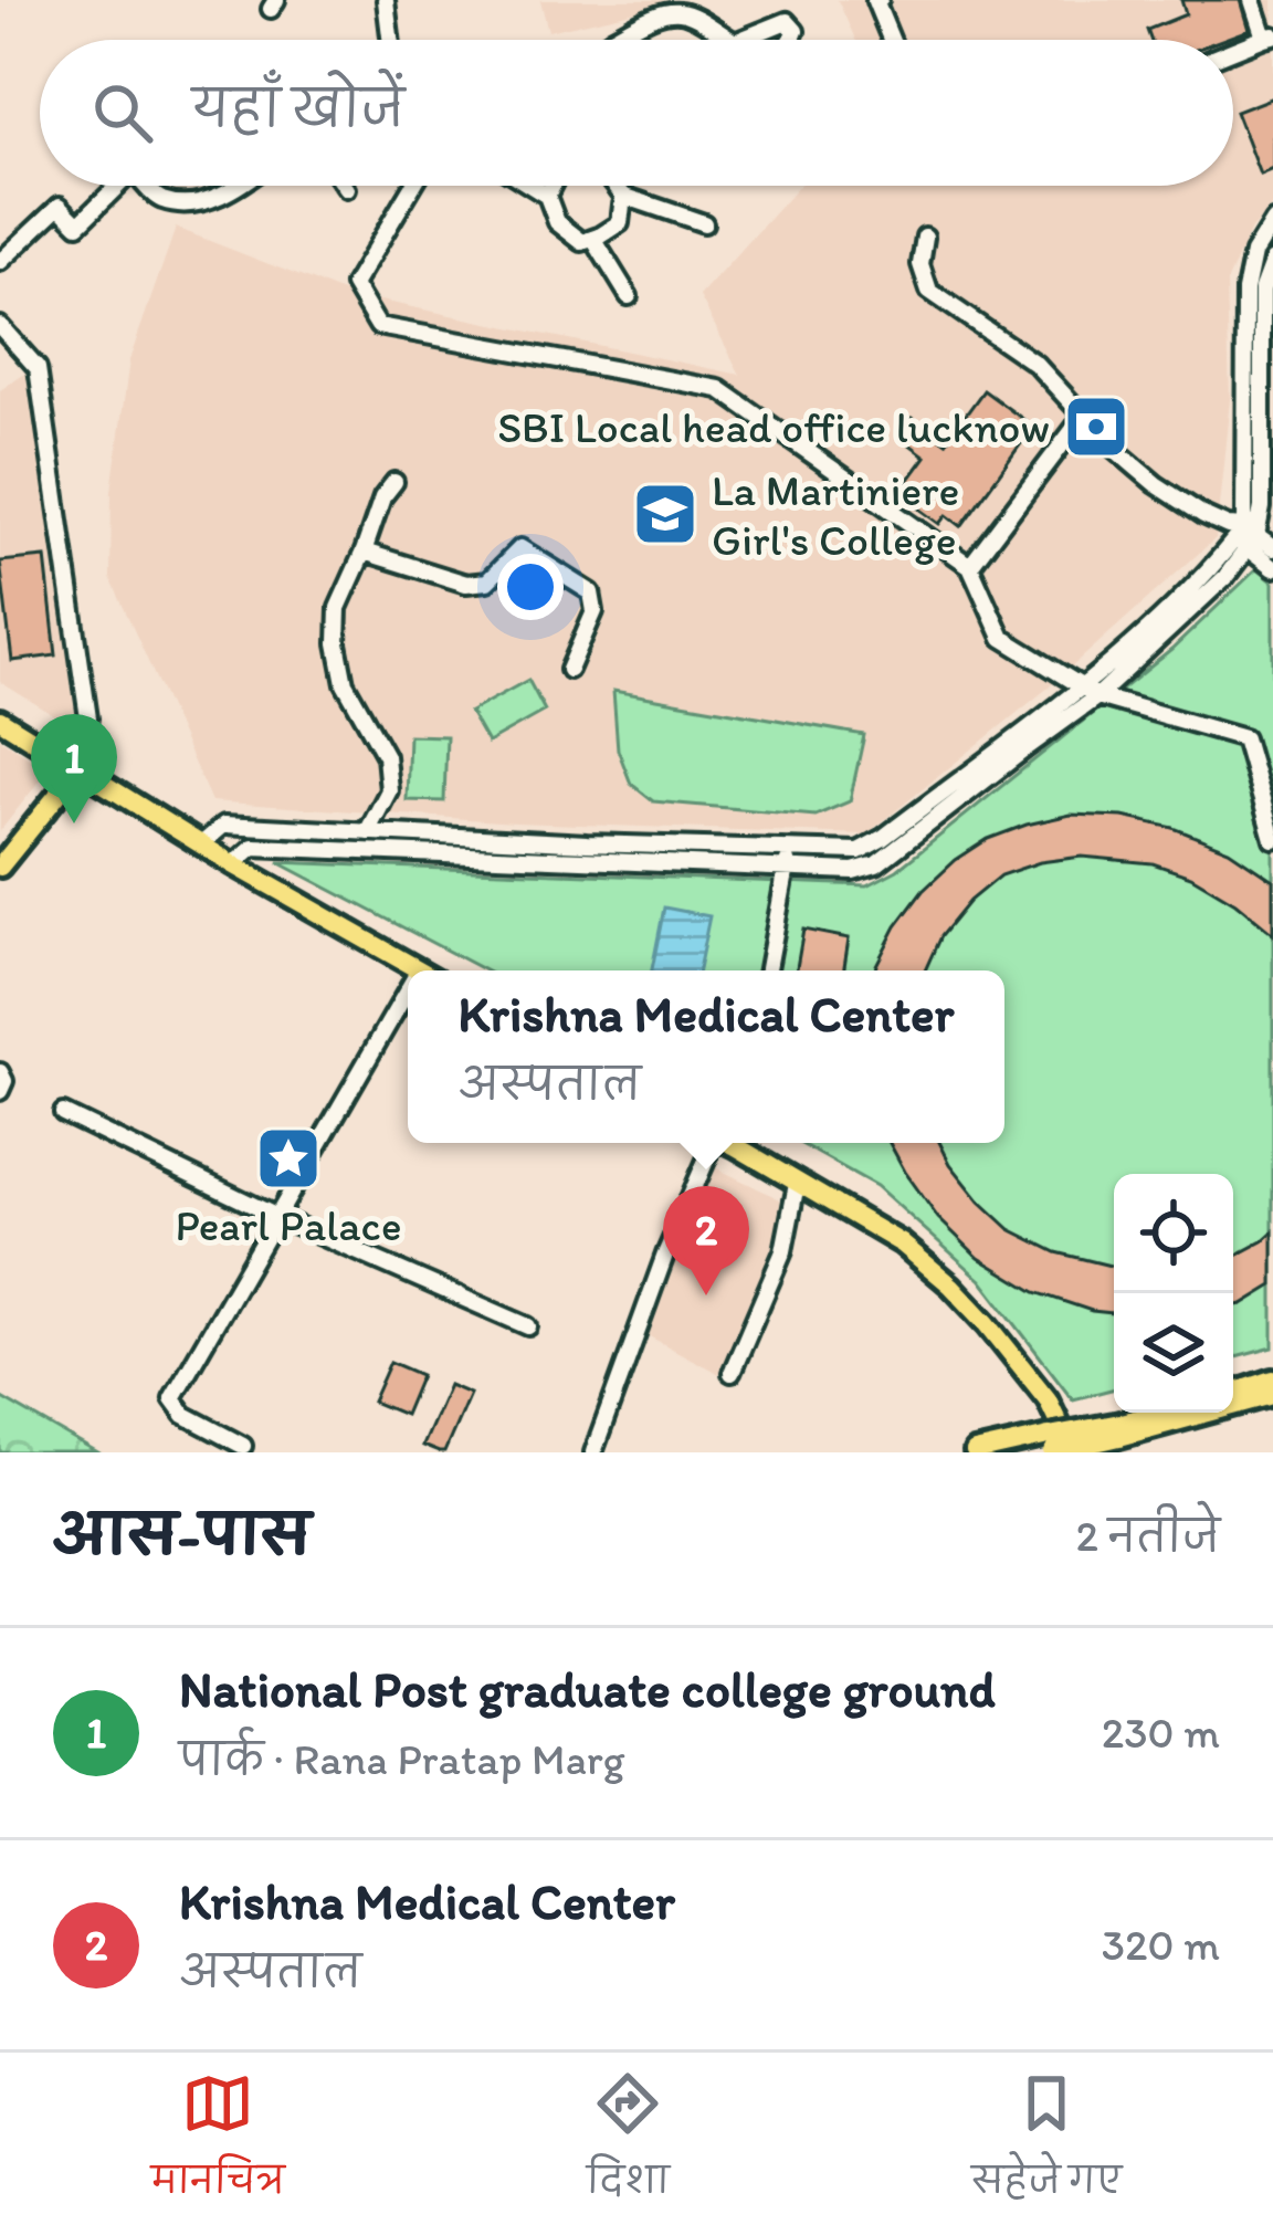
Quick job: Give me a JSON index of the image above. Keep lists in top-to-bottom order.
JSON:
{
  "places": {
    "bank": ["SBI Local head office lucknow"],
    "school or university": ["La Martiniere Girl's College"],
    "place": ["Pearl Palace"]
  },
  "page": {
    "search": "यहाँ खोजें",
    "pins": ["1", "2"],
    "popup": ["Krishna Medical Center", "अस्पताल"],
    "heading": ["आस-पास", "2 नतीजे"],
    "list": [
      {
        "mark": "1",
        "name": "National Post graduate college ground",
        "note": "पार्क · Rana Pratap Marg",
        "value": "230 m"
      },
      {
        "mark": "2",
        "name": "Krishna Medical Center",
        "note": "अस्पताल",
        "value": "320 m"
      }
    ],
    "nav": ["मानचित्र", "दिशा", "सहेजे गए"]
  }
}
